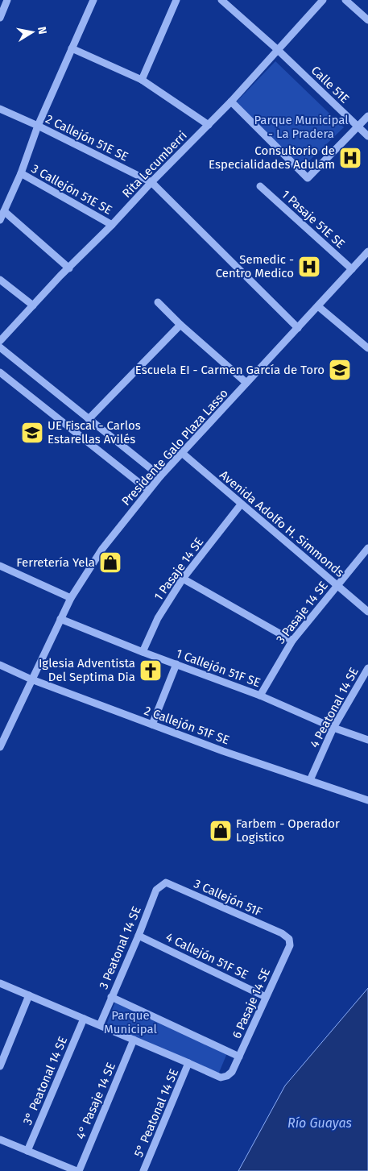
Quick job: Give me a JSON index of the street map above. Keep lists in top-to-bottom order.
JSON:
{
  "streets": {
    "street": [
      "Calle 51E",
      "2 Callejón 51E SE",
      "Rita Lecumberri",
      "3 Callejón 51E SE",
      "1 Pasaje 51E SE",
      "Presidente Galo Plaza Lasso",
      "Avenida Adolfo H. Simmonds",
      "1 Pasaje 14 SE",
      "3 Pasaje 14 SE",
      "1 Callejón 51F SE",
      "4 Peatonal 14 SE",
      "2 Callejón 51F SE",
      "3 Callejón 51F",
      "3 Peatonal 14 SE",
      "4 Callejón 51F SE",
      "6 Pasaje 14 SE",
      "3° Peatonal 14 SE",
      "4° Pasaje 14 SE",
      "5° Peatonal 14 SE"
    ]
  },
  "crossings": [
    ["Calle 51E", "Rita Lecumberri"],
    ["2 Callejón 51E SE", "Rita Lecumberri"],
    ["2 Callejón 51E SE", "Presidente Galo Plaza Lasso"],
    ["Rita Lecumberri", "3 Callejón 51E SE"],
    ["1 Pasaje 51E SE", "Presidente Galo Plaza Lasso"],
    ["Presidente Galo Plaza Lasso", "Avenida Adolfo H. Simmonds"],
    ["Presidente Galo Plaza Lasso", "1 Callejón 51F SE"],
    ["Presidente Galo Plaza Lasso", "2 Callejón 51F SE"],
    ["Avenida Adolfo H. Simmonds", "1 Pasaje 14 SE"],
    ["Avenida Adolfo H. Simmonds", "3 Pasaje 14 SE"],
    ["1 Pasaje 14 SE", "1 Callejón 51F SE"],
    ["3 Pasaje 14 SE", "1 Callejón 51F SE"],
    ["1 Callejón 51F SE", "4 Peatonal 14 SE"],
    ["4 Peatonal 14 SE", "2 Callejón 51F SE"],
    ["3 Callejón 51F", "3 Peatonal 14 SE"],
    ["3 Callejón 51F", "6 Pasaje 14 SE"],
    ["3 Peatonal 14 SE", "4 Callejón 51F SE"],
    ["4 Callejón 51F SE", "6 Pasaje 14 SE"],
    ["6 Pasaje 14 SE", "5° Peatonal 14 SE"]
  ],
  "water": ["Río Guayas"],
  "parks": ["Parque Municipal - La Pradera", "Parque Municipal"],
  "places": {
    "hospital": ["Consultorio de Especialidades Adulam", "Semedic - Centro Medico"],
    "school or university": ["Escuela EI - Carmen García de Toro", "UE Fiscal - Carlos Estarellas Avilés"],
    "shop": ["Ferretería Yela", "Farbem - Operador Logistico"],
    "church": ["Iglesia Adventista Del Septima Dia"]
  },
  "north": "right"
}
